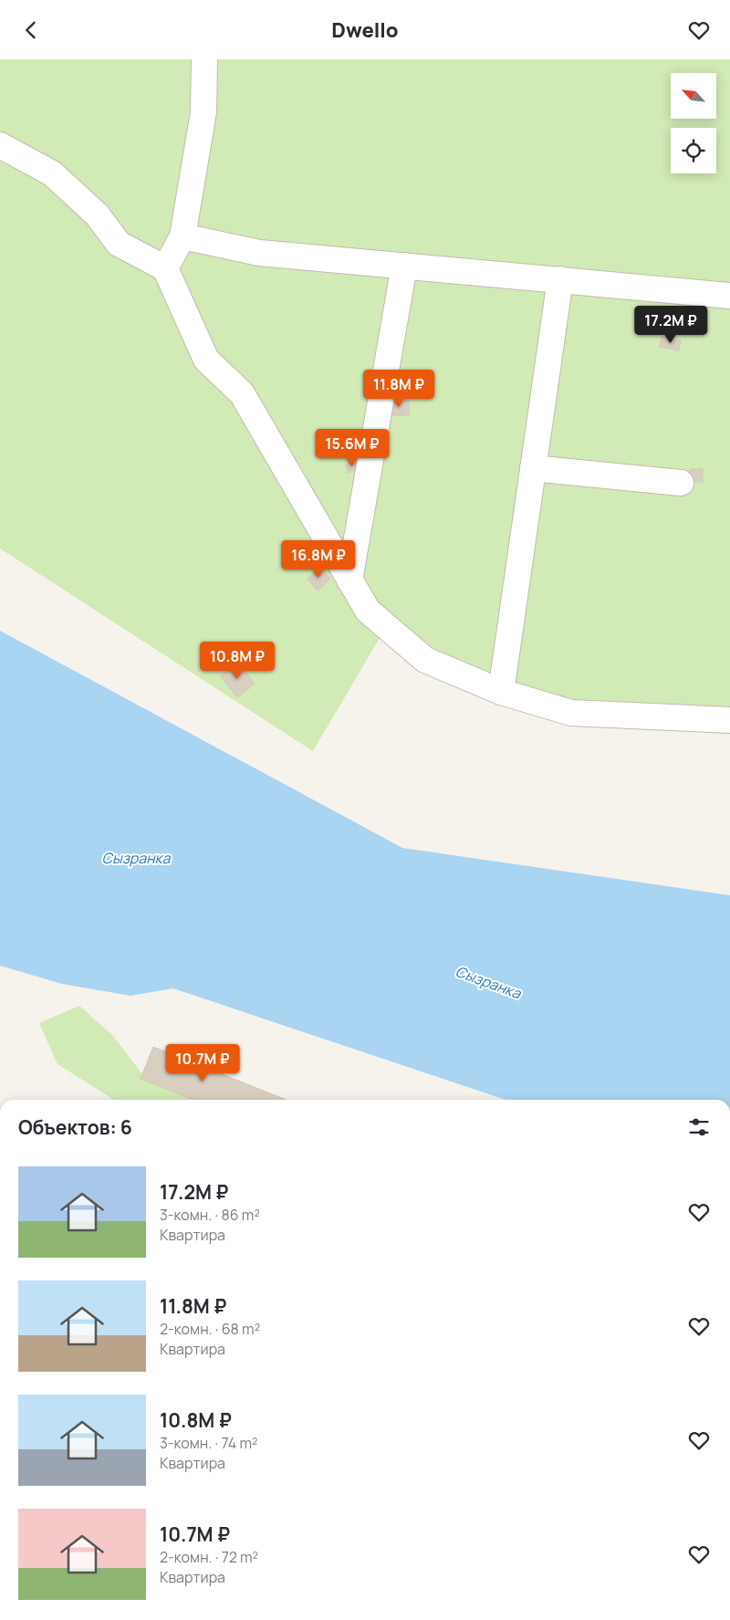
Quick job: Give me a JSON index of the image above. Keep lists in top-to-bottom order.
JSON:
{
  "water": ["Сызранка"],
  "north": "top left",
  "page": {
    "header": "Dwello",
    "price": [
      "17.2M ₽",
      "11.8M ₽",
      "15.6M ₽",
      "16.8M ₽",
      "10.8M ₽",
      "10.7M ₽"
    ],
    "heading": "Объектов: 6",
    "list": [
      {
        "name": "17.2M ₽",
        "note": "3-комн. · 86 m² · Квартира"
      },
      {
        "name": "11.8M ₽",
        "note": "2-комн. · 68 m² · Квартира"
      },
      {
        "name": "10.8M ₽",
        "note": "3-комн. · 74 m² · Квартира"
      },
      {
        "name": "10.7M ₽",
        "note": "2-комн. · 72 m² · Квартира"
      }
    ]
  }
}
